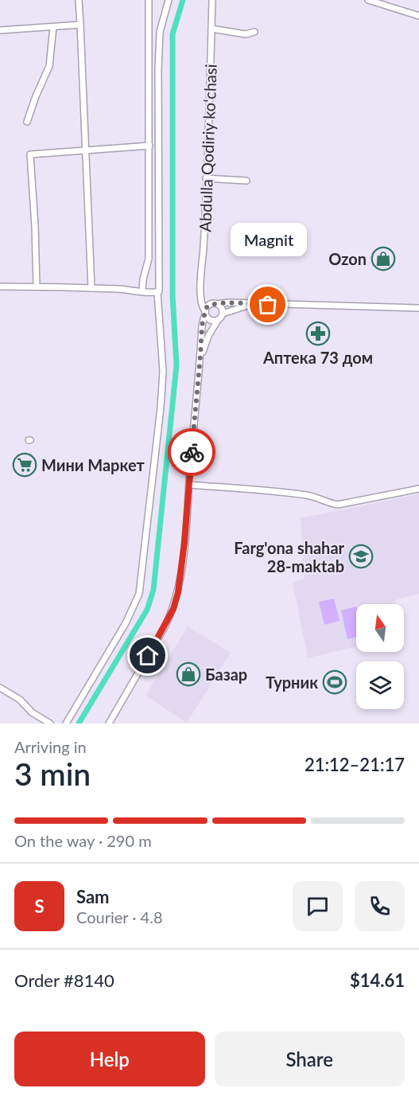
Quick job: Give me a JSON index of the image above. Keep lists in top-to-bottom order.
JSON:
{
  "streets": {
    "street": ["Abdulla Qodiriy koʻchasi"]
  },
  "places": {
    "shop": ["Ozon", "Базар"],
    "other": ["Magnit"],
    "pharmacy": ["Аптека 73 дом"],
    "supermarket": ["Мини Маркет"],
    "school or university": ["Farg'ona shahar 28-maktab"],
    "sports": ["Турник"]
  },
  "north": "top",
  "page": {
    "bubble": "Magnit",
    "heading": ["3 min", "Arriving in", "21:12–21:17"],
    "panel": [
      "Sam",
      "Courier · 4.8",
      "Order #8140",
      "$14.61"
    ],
    "bar": "On the way · 290 m",
    "round": "S",
    "buttons": ["Help", "Share"]
  }
}
